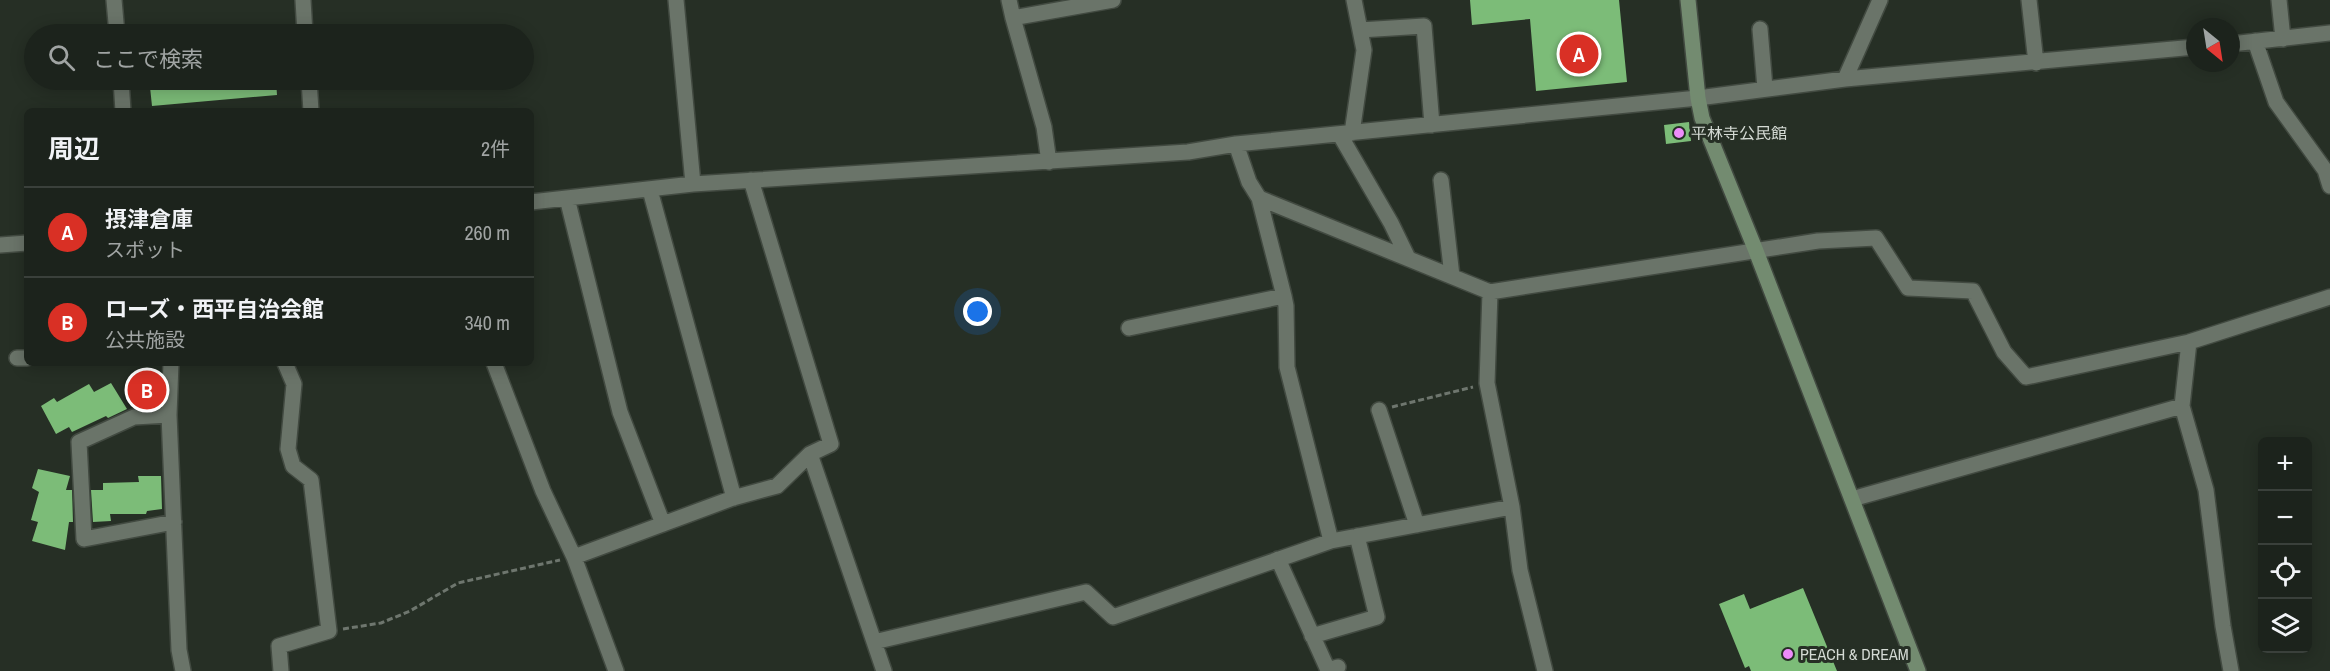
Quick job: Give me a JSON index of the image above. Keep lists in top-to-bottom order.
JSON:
{
  "places": ["平林寺公民館", "PEACH & DREAM"],
  "north": "bottom right",
  "page": {
    "search": "ここで検索",
    "pins": ["A", "B"],
    "heading": ["周辺", "2件"],
    "list": [
      {
        "mark": "A",
        "name": "摂津倉庫",
        "note": "スポット",
        "value": "260 m"
      },
      {
        "mark": "B",
        "name": "ローズ・西平自治会館",
        "note": "公共施設",
        "value": "340 m"
      }
    ],
    "map_buttons": ["+", "−"]
  }
}
